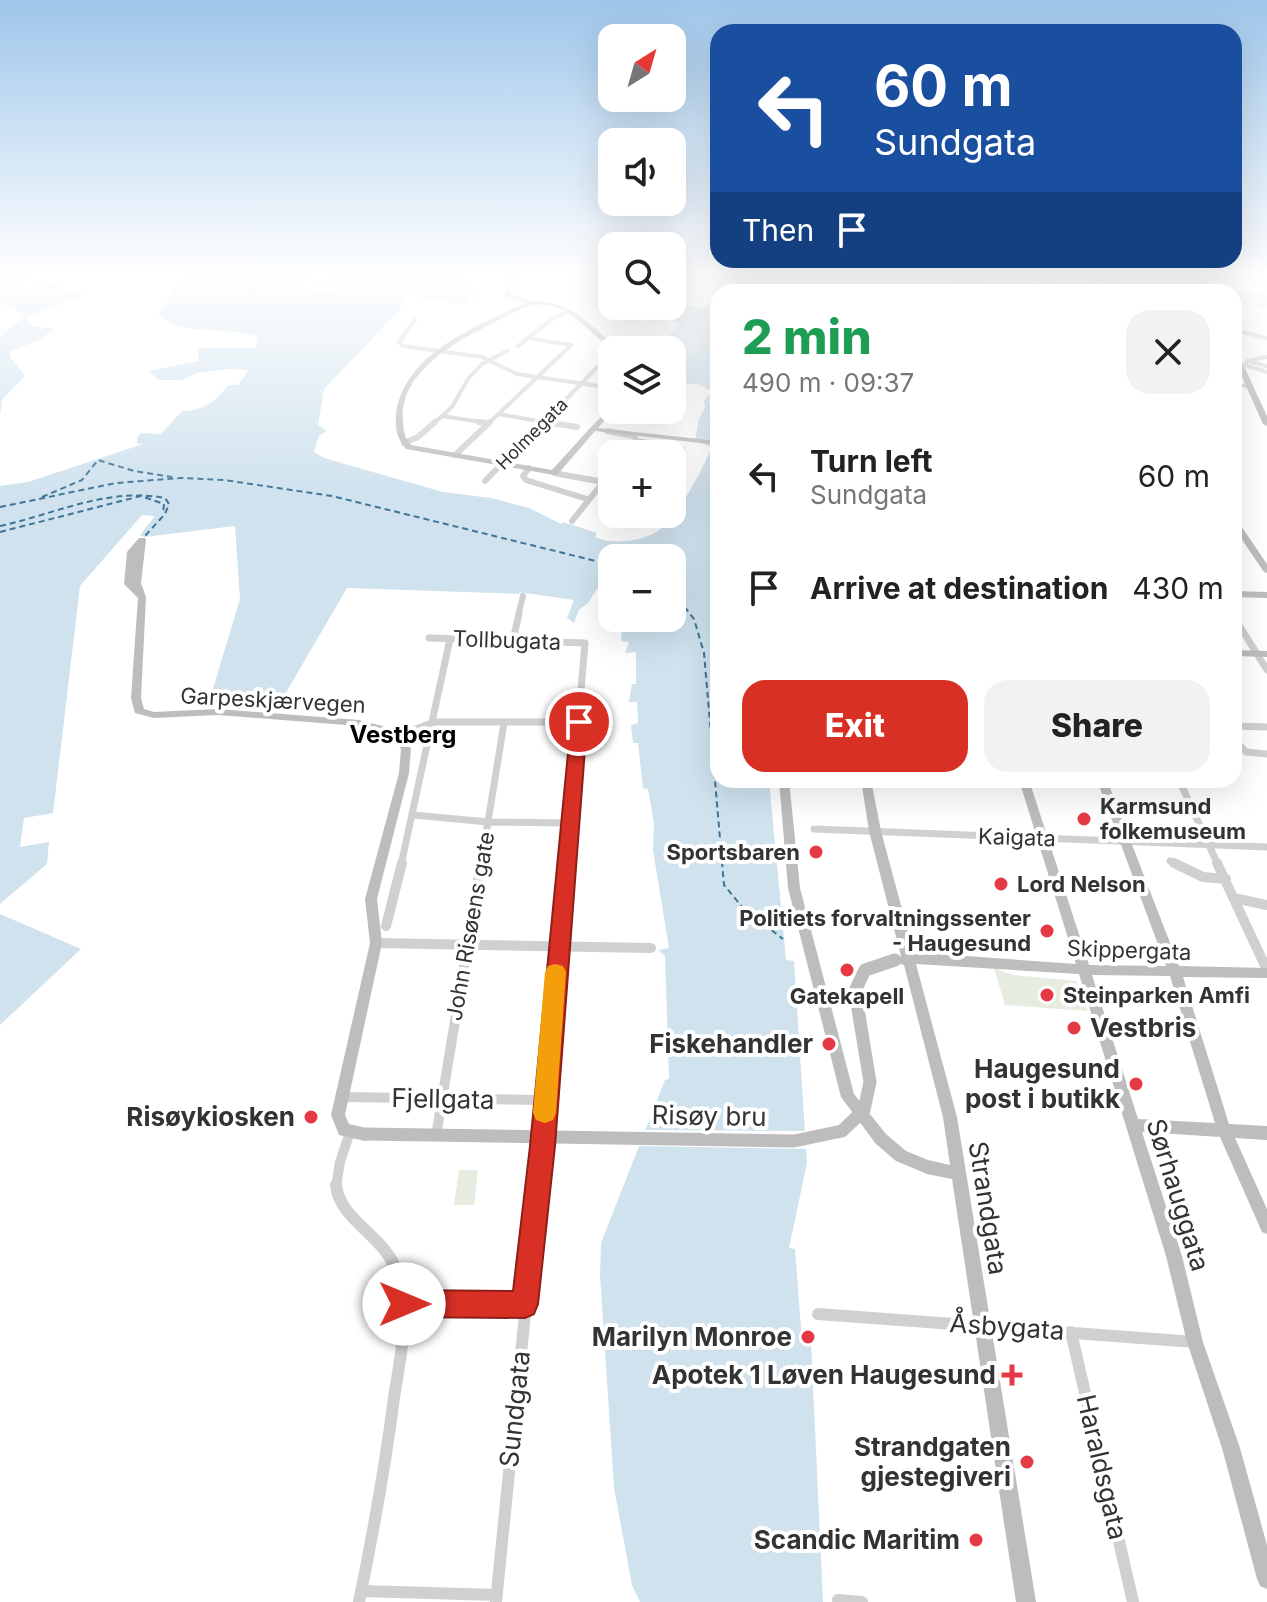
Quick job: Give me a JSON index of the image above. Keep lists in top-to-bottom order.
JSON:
{
  "streets": {
    "street": [
      "Holmegata",
      "Tollbugata",
      "Garpeskjærvegen",
      "Kaigata",
      "John Risøens gate",
      "Skippergata",
      "Fjellgata",
      "Risøy bru",
      "Sørhauggata",
      "Strandgata",
      "Åsbygata",
      "Sundgata",
      "Haraldsgata"
    ]
  },
  "crossings": [
    ["Tollbugata", "Sundgata"],
    ["Kaigata", "Sørhauggata"],
    ["Kaigata", "Strandgata"],
    ["John Risøens gate", "Fjellgata"],
    ["Skippergata", "Risøy bru"],
    ["Skippergata", "Sørhauggata"],
    ["Skippergata", "Strandgata"],
    ["Fjellgata", "Sundgata"],
    ["Risøy bru", "Strandgata"],
    ["Sørhauggata", "Åsbygata"],
    ["Strandgata", "Åsbygata"],
    ["Åsbygata", "Haraldsgata"]
  ],
  "districts": ["Vestberg"],
  "places": {
    "other": [
      "Karmsund folkemuseum",
      "Sportsbaren",
      "Lord Nelson",
      "Politiets forvaltningssenter - Haugesund",
      "Gatekapell",
      "Steinparken Amfi",
      "Vestbris",
      "Fiskehandler",
      "Haugesund post i butikk",
      "Risøykiosken",
      "Marilyn Monroe",
      "Strandgaten gjestegiveri",
      "Scandic Maritim"
    ],
    "health": ["Apotek 1 Løven Haugesund"]
  },
  "north": "top right",
  "page": {
    "map_buttons": ["+", "−"],
    "turn": ["60 m", "Sundgata"],
    "then": "Then",
    "heading": ["2 min", "490 m · 09:37"],
    "list": [
      {
        "name": "Turn left",
        "note": "Sundgata",
        "value": "60 m"
      },
      {
        "name": "Arrive at destination",
        "value": "430 m"
      }
    ],
    "buttons": ["Exit", "Share"]
  }
}
